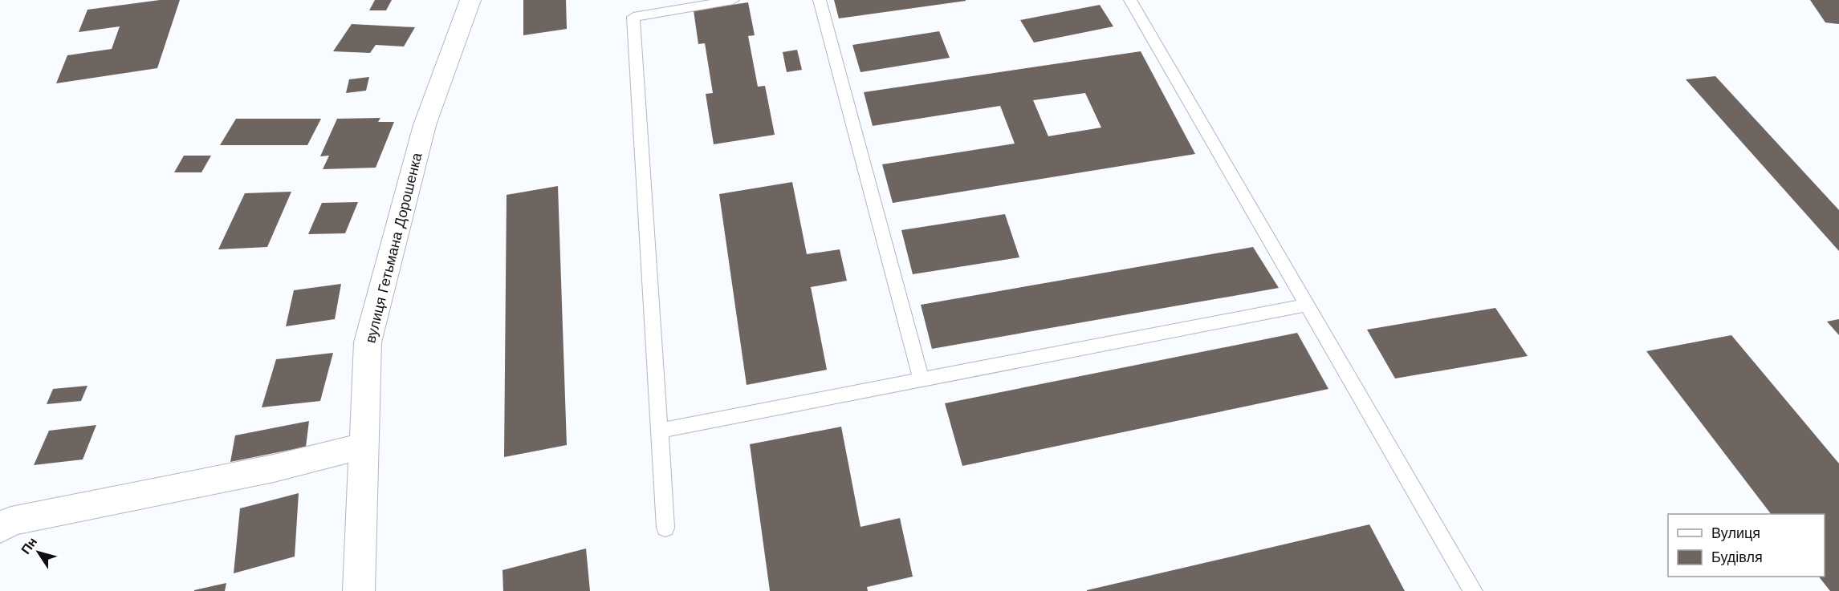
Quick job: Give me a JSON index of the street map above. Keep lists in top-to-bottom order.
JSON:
{
  "streets": {
    "street": ["вулиця Гетьмана Дорошенка"]
  },
  "legend": ["Вулиця", "Будівля"],
  "north": "top left"
}
